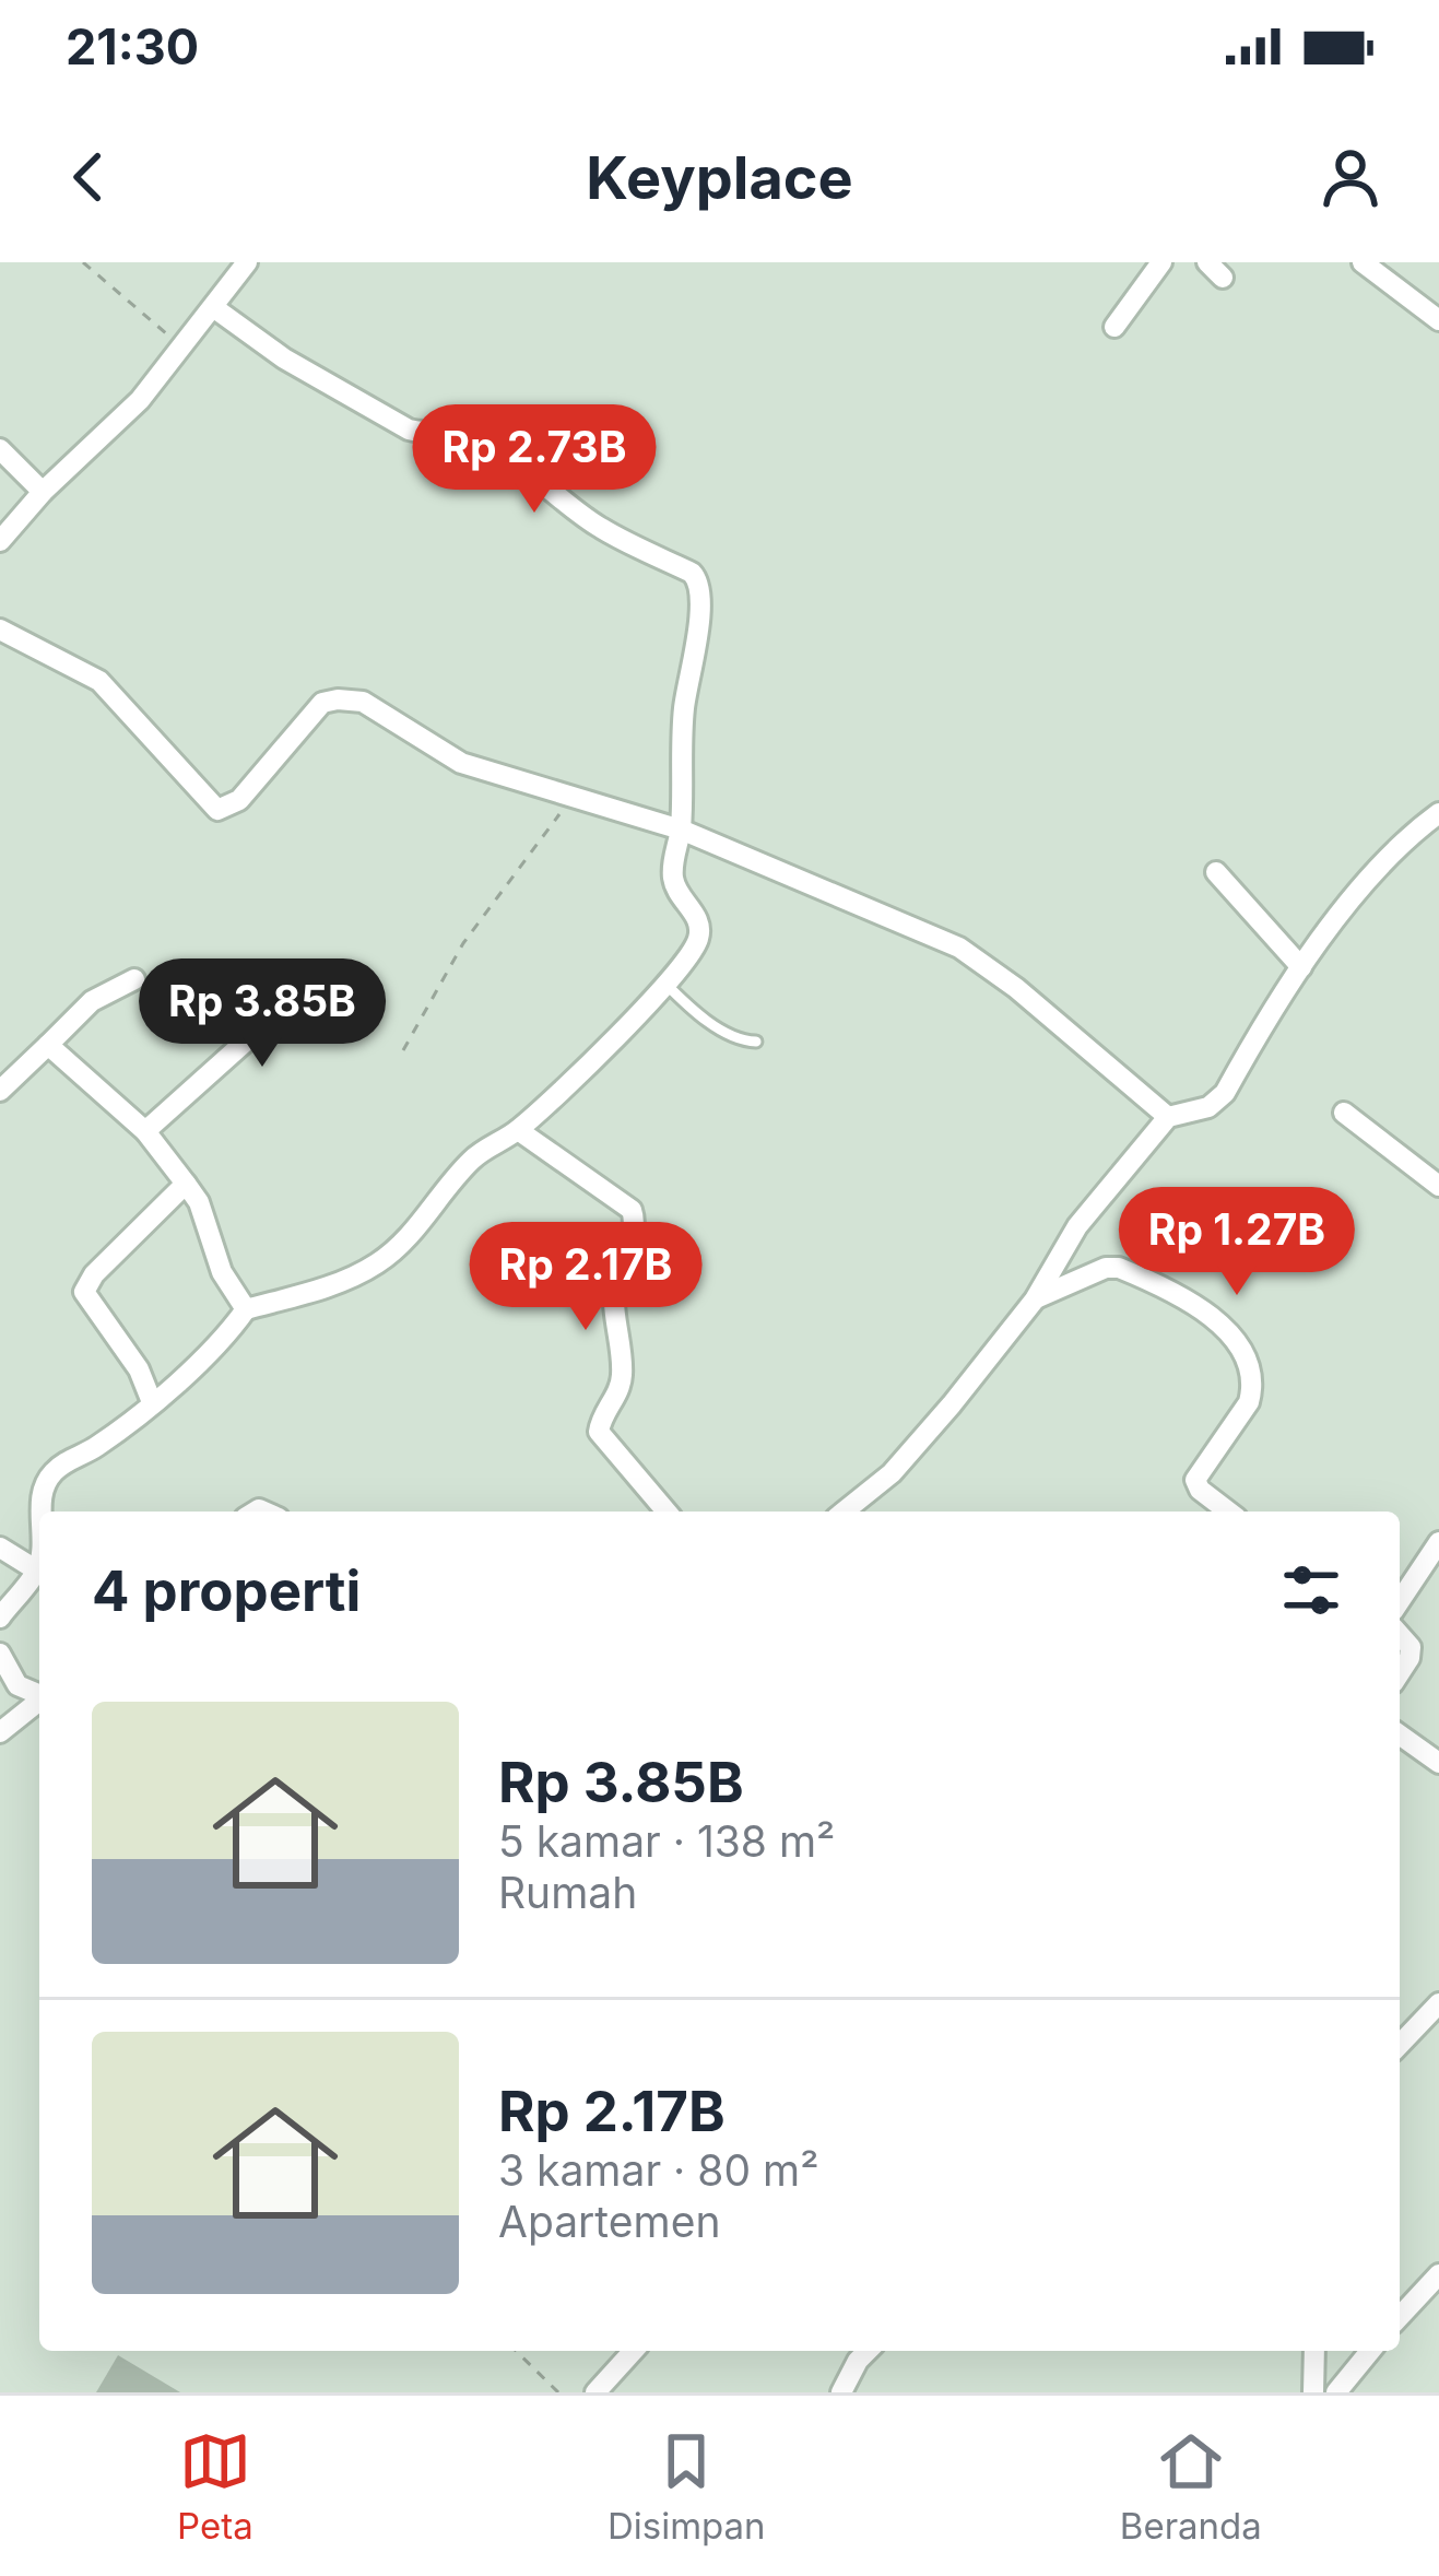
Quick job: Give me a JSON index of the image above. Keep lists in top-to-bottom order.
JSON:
{
  "page": {
    "status": "21:30",
    "header": "Keyplace",
    "price": [
      "Rp 2.73B",
      "Rp 3.85B",
      "Rp 1.27B",
      "Rp 2.17B"
    ],
    "heading": "4 properti",
    "list": [
      {
        "name": "Rp 3.85B",
        "note": "5 kamar · 138 m² · Rumah"
      },
      {
        "name": "Rp 2.17B",
        "note": "3 kamar · 80 m² · Apartemen"
      }
    ],
    "tabs": ["Peta", "Disimpan", "Beranda"]
  }
}
